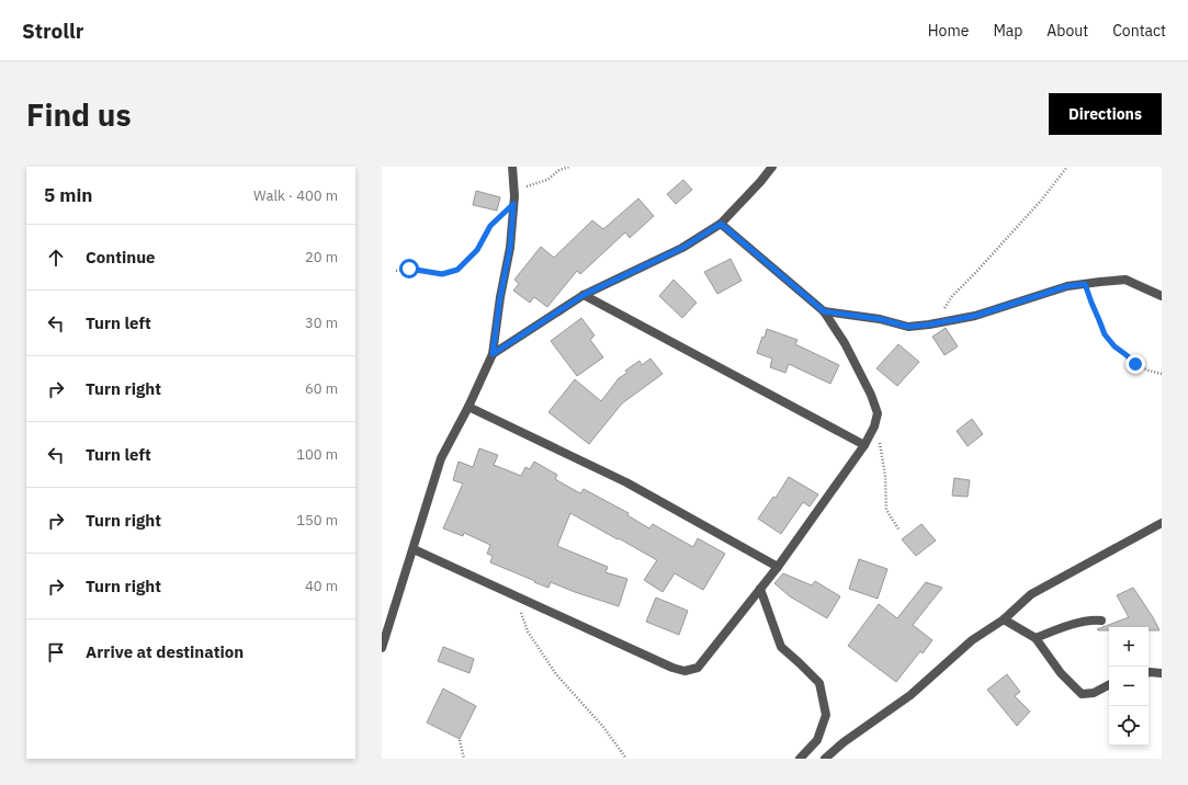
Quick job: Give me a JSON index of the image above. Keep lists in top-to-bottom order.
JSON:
{
  "page": {
    "header": "Strollr",
    "nav": [
      "Home",
      "Map",
      "About",
      "Contact"
    ],
    "buttons": "Directions",
    "title": "Find us",
    "heading": ["5 min", "Walk · 400 m"],
    "list": [
      ["Continue", "20 m"],
      ["Turn left", "30 m"],
      ["Turn right", "60 m"],
      ["Turn left", "100 m"],
      ["Turn right", "150 m"],
      ["Turn right", "40 m"],
      "Arrive at destination"
    ],
    "map_buttons": ["+", "−"]
  }
}
